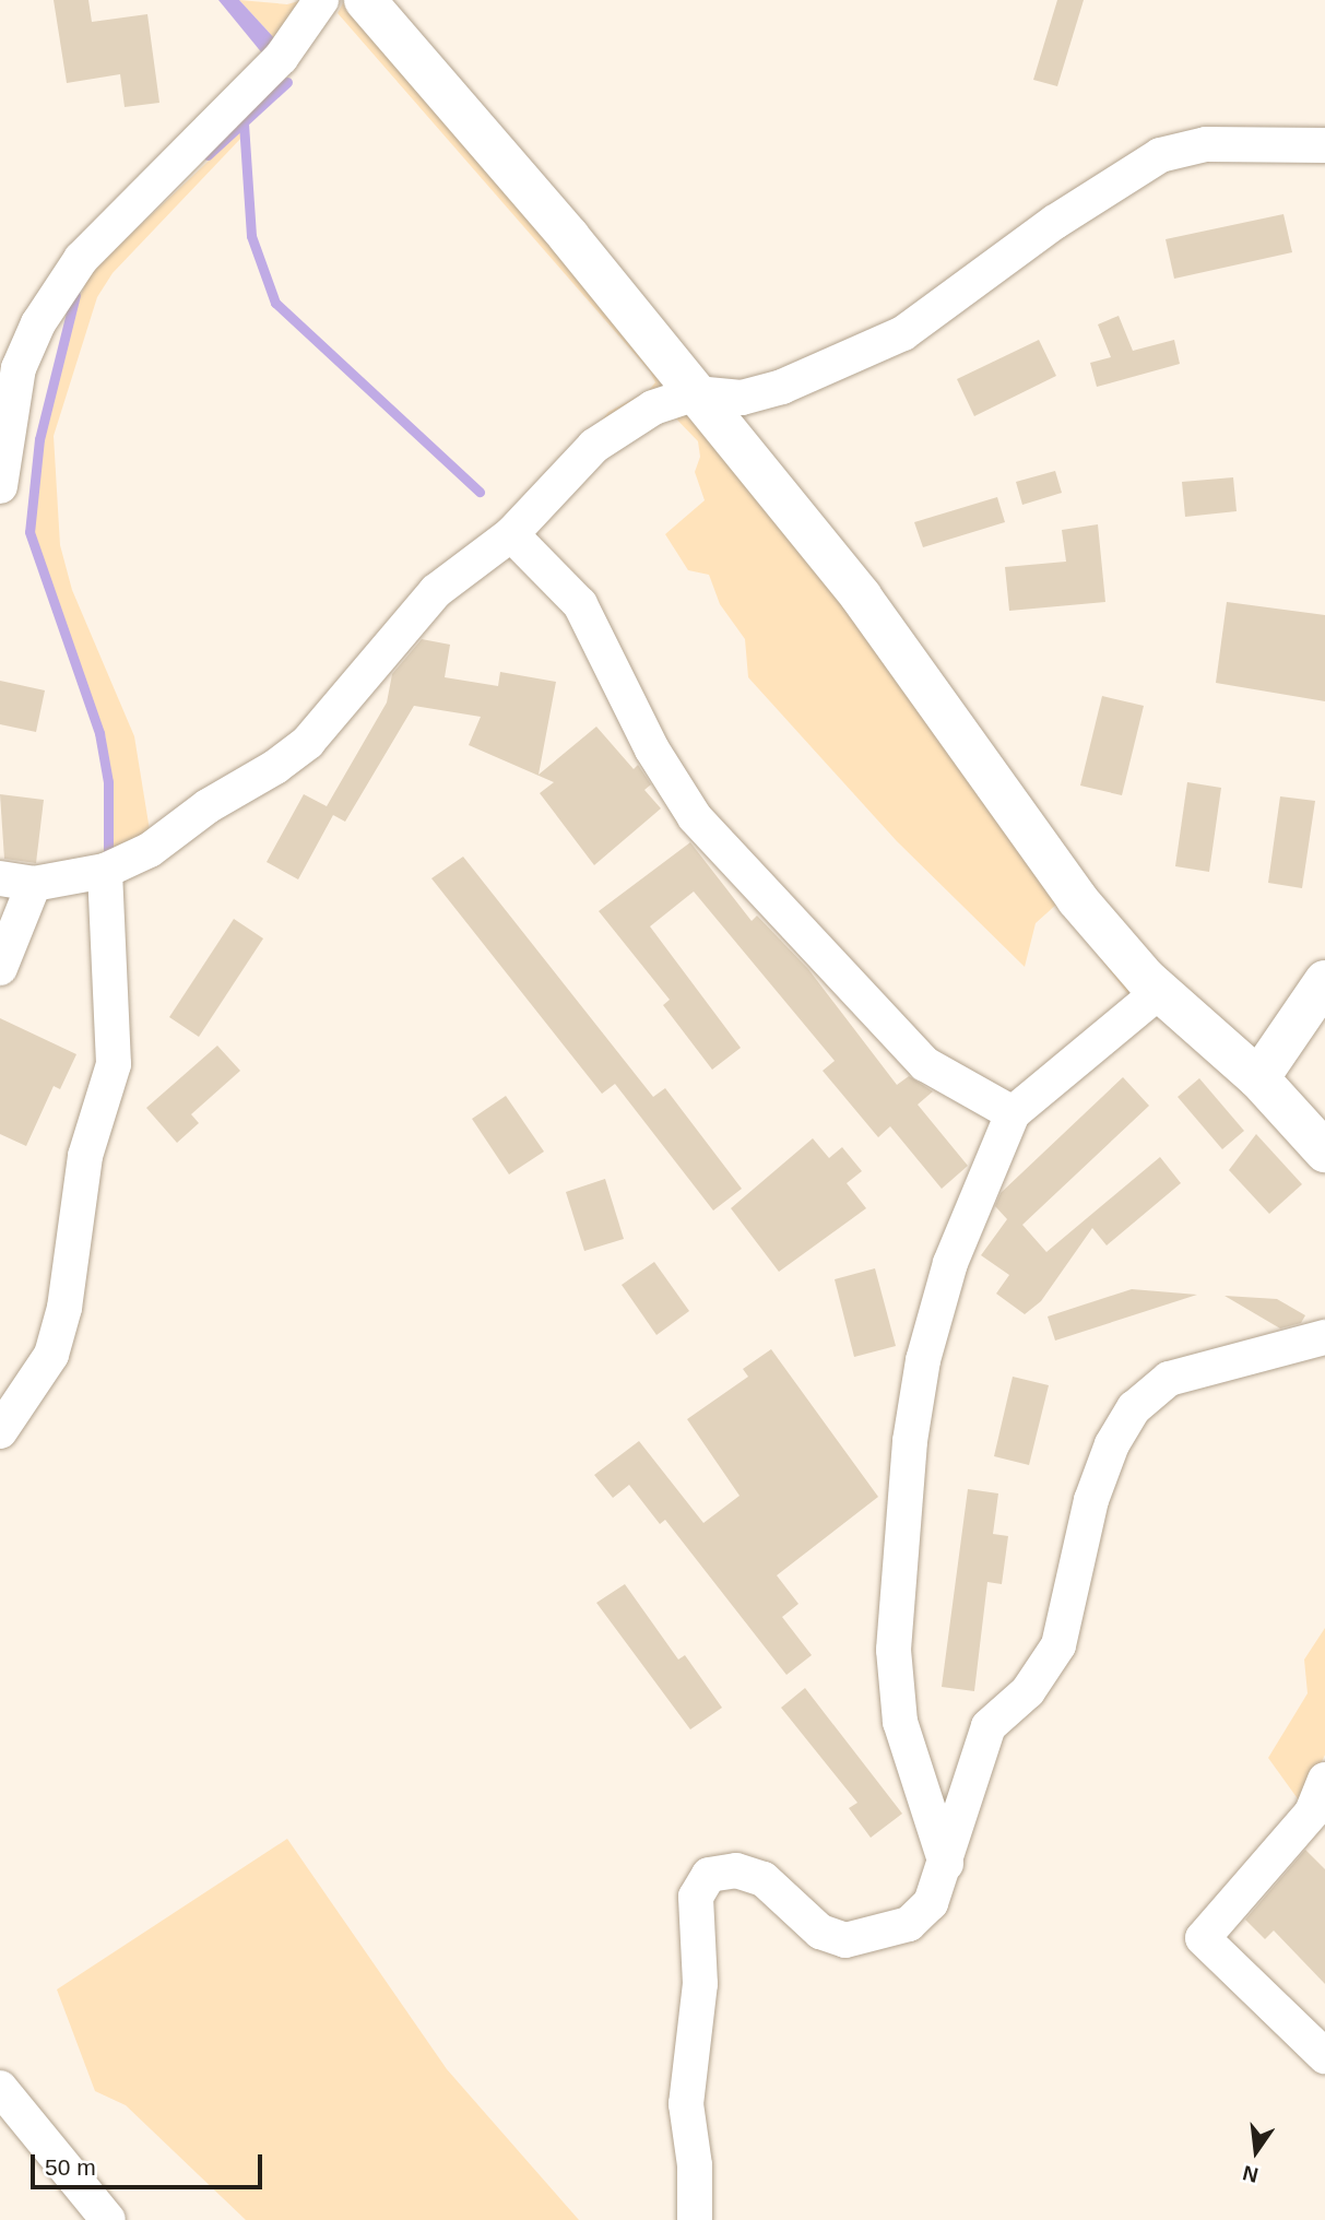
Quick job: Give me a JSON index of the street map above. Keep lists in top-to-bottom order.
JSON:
{
  "scale_bar": "50 m",
  "north": "bottom"
}
